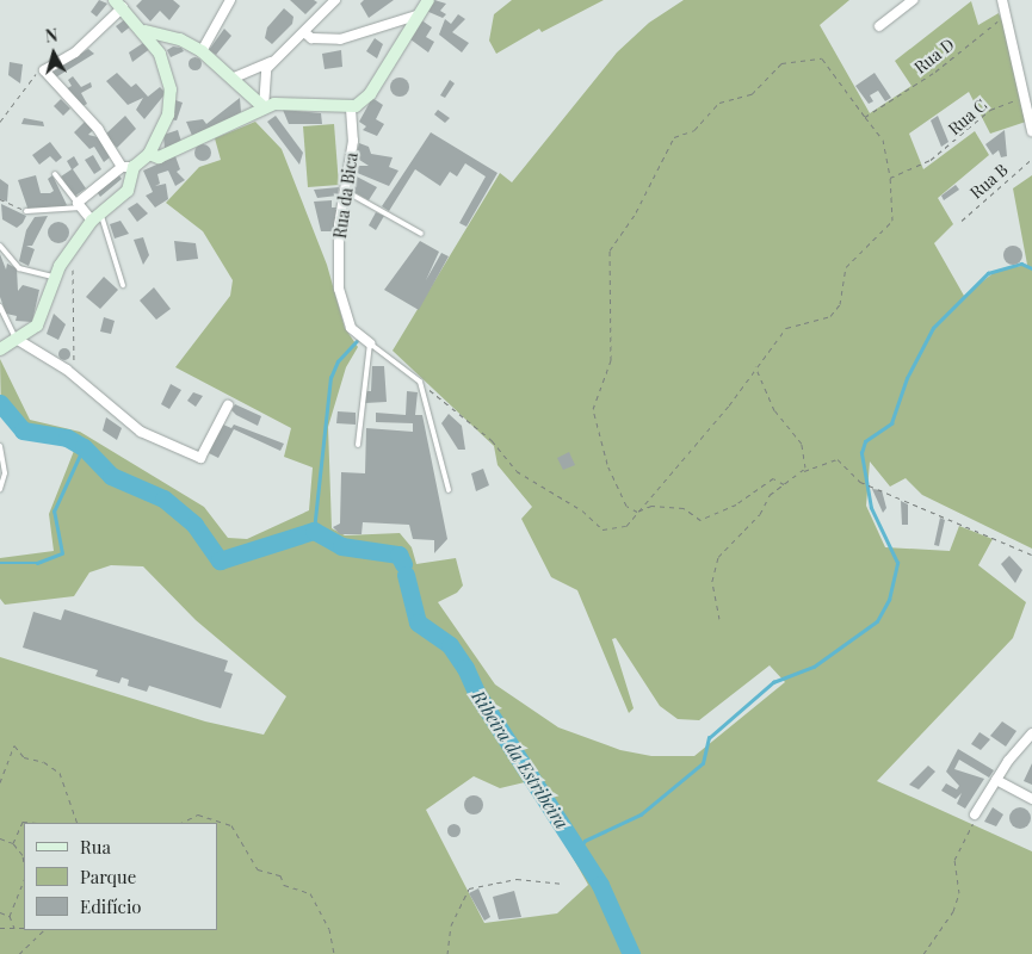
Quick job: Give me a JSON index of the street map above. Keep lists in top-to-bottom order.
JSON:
{
  "streets": {
    "street": ["Rua da Bica"],
    "path": ["Rua D", "Rua C", "Rua B"]
  },
  "water": ["Ribeira da Estribeira"],
  "legend": ["Rua", "Parque", "Edifício"],
  "north": "top"
}
